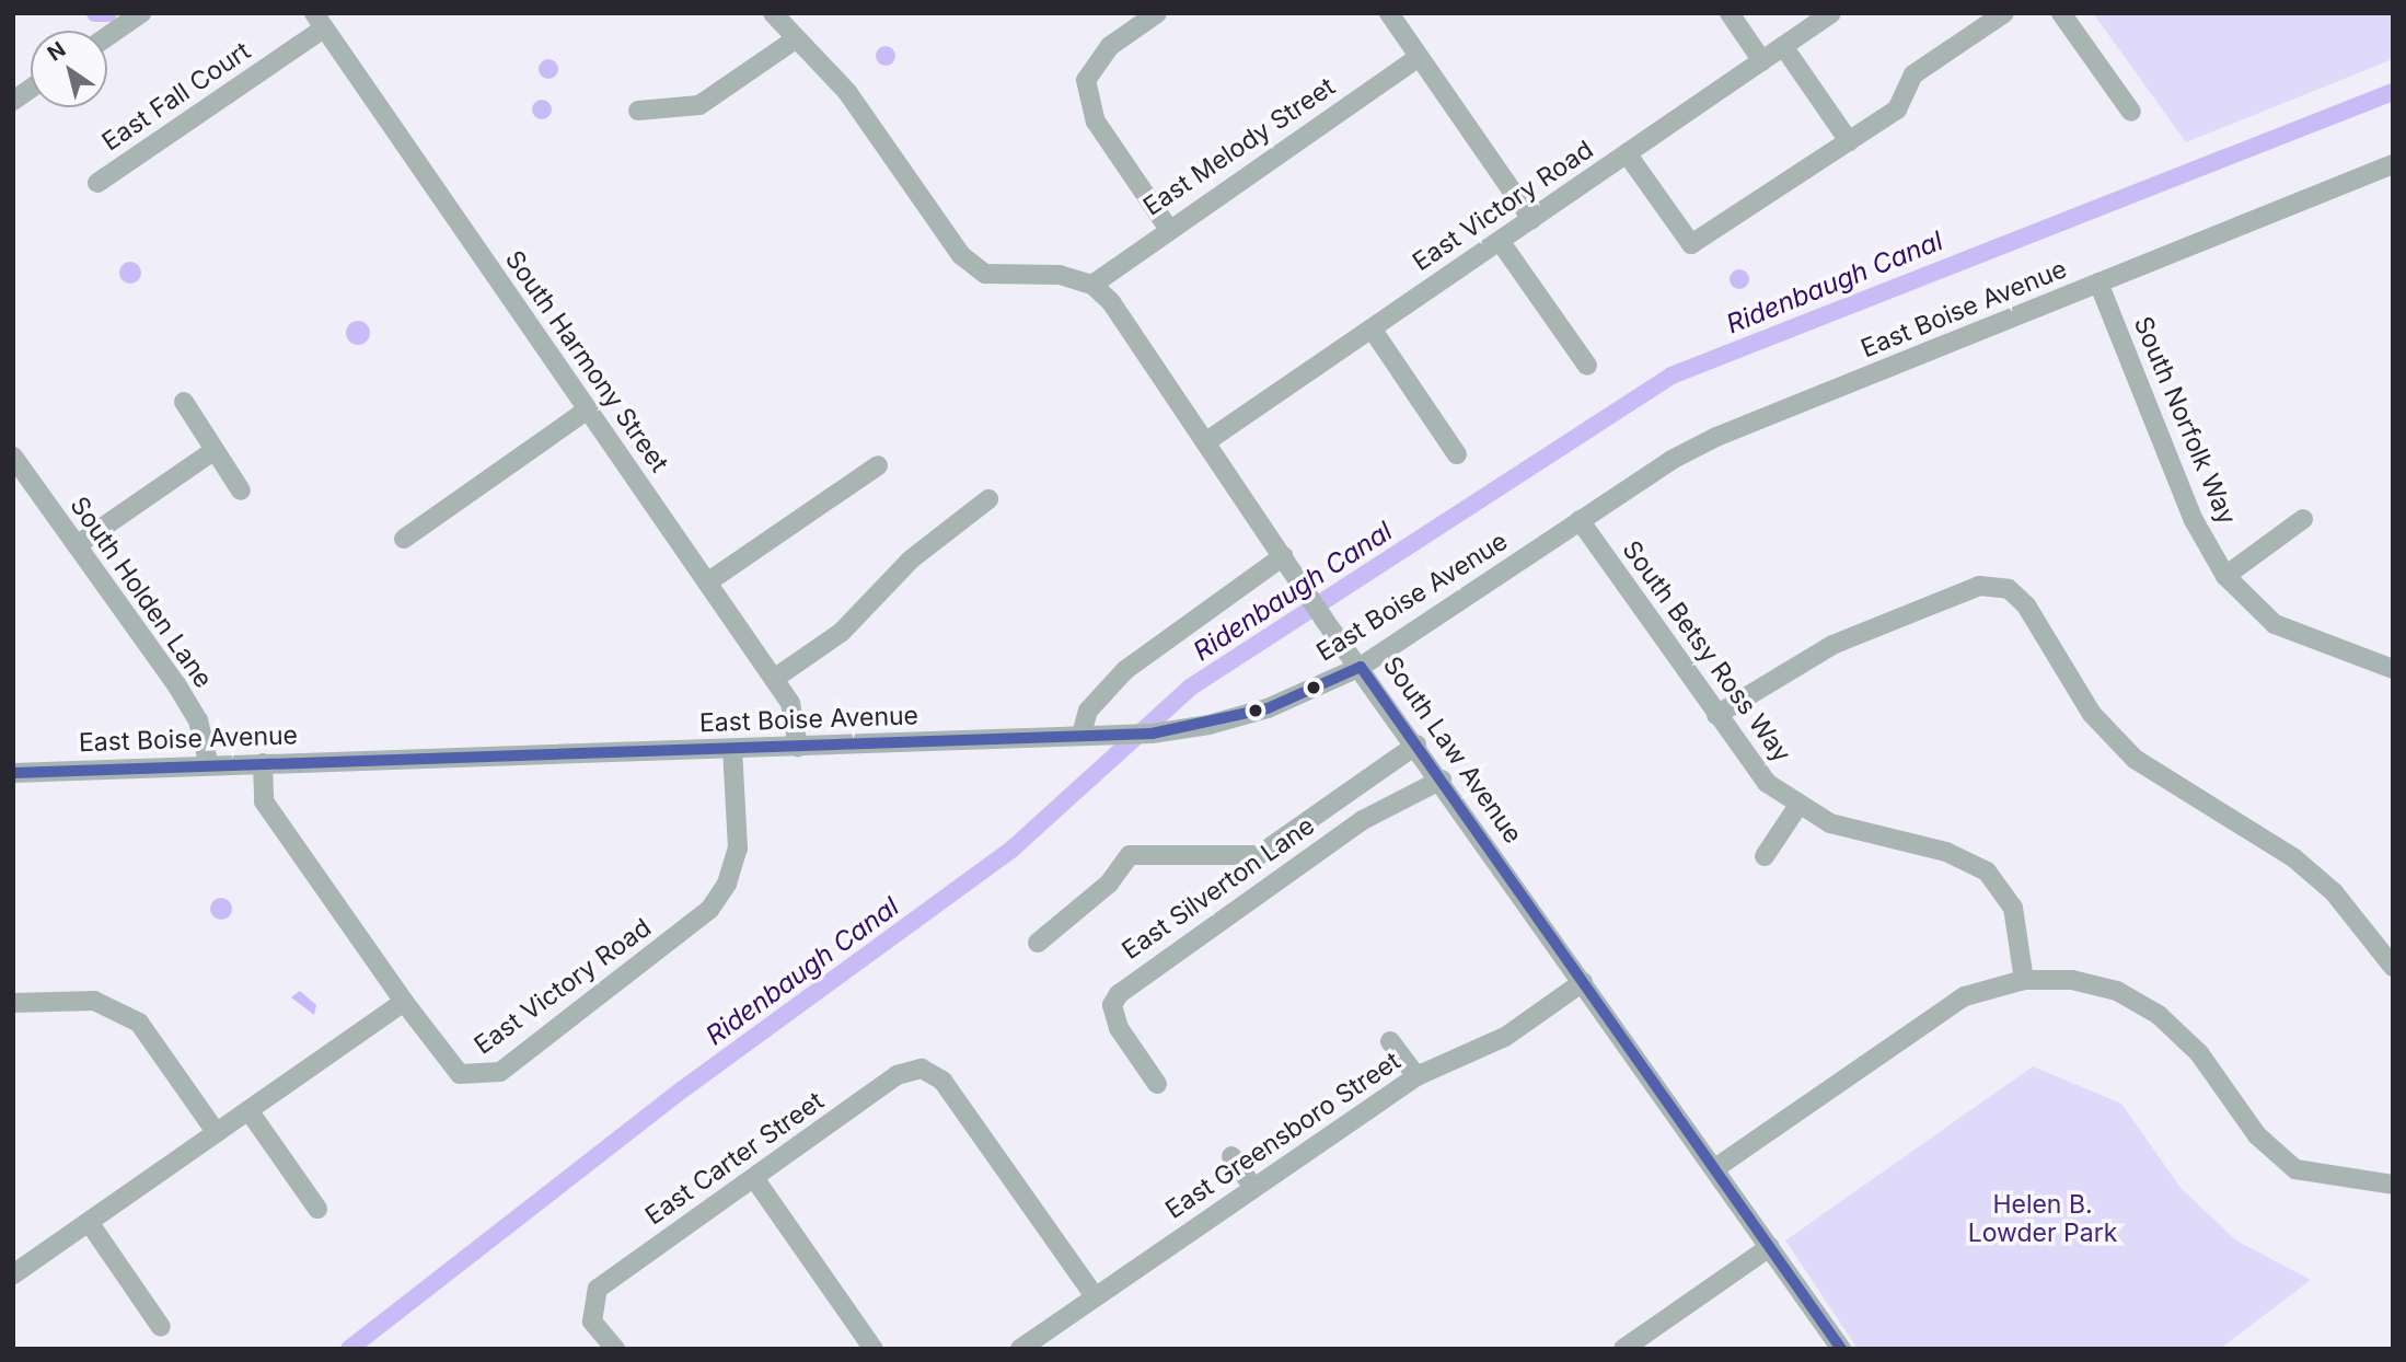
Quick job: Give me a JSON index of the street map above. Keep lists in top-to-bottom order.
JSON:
{
  "streets": {
    "street": [
      "East Fall Court",
      "East Melody Street",
      "East Victory Road",
      "East Boise Avenue",
      "South Harmony Street",
      "South Norfolk Way",
      "South Holden Lane",
      "South Betsy Ross Way",
      "South Law Avenue",
      "East Silverton Lane",
      "East Greensboro Street",
      "East Carter Street"
    ]
  },
  "crossings": [
    ["East Fall Court", "South Harmony Street"],
    ["East Melody Street", "South Law Avenue"],
    ["East Victory Road", "East Boise Avenue"],
    ["East Victory Road", "South Law Avenue"],
    ["East Boise Avenue", "South Harmony Street"],
    ["East Boise Avenue", "South Norfolk Way"],
    ["East Boise Avenue", "South Holden Lane"],
    ["East Boise Avenue", "South Betsy Ross Way"],
    ["East Boise Avenue", "South Law Avenue"],
    ["South Law Avenue", "East Silverton Lane"],
    ["South Law Avenue", "East Greensboro Street"],
    ["East Greensboro Street", "East Carter Street"]
  ],
  "water": ["Ridenbaugh Canal"],
  "parks": ["Helen B. Lowder Park"],
  "north": "top left"
}
